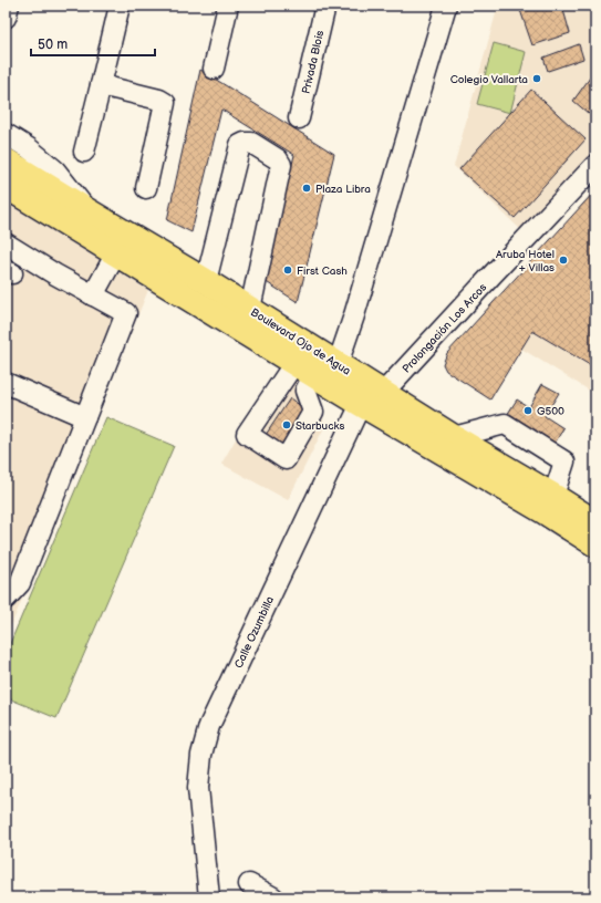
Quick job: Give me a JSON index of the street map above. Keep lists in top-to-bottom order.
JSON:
{
  "streets": {
    "main road": ["Boulevard Ojo de Agua"],
    "street": ["Privada Blois", "Prolongación Los Arcos", "Calle Ozumbilla"]
  },
  "crossings": [
    ["Prolongación Los Arcos", "Boulevard Ojo de Agua"],
    ["Boulevard Ojo de Agua", "Calle Ozumbilla"]
  ],
  "places": [
    "Colegio Vallarta",
    "Plaza Libra",
    "Aruba Hotel + Villas",
    "First Cash",
    "G500",
    "Starbucks"
  ],
  "scale_bar": "50 m"
}
